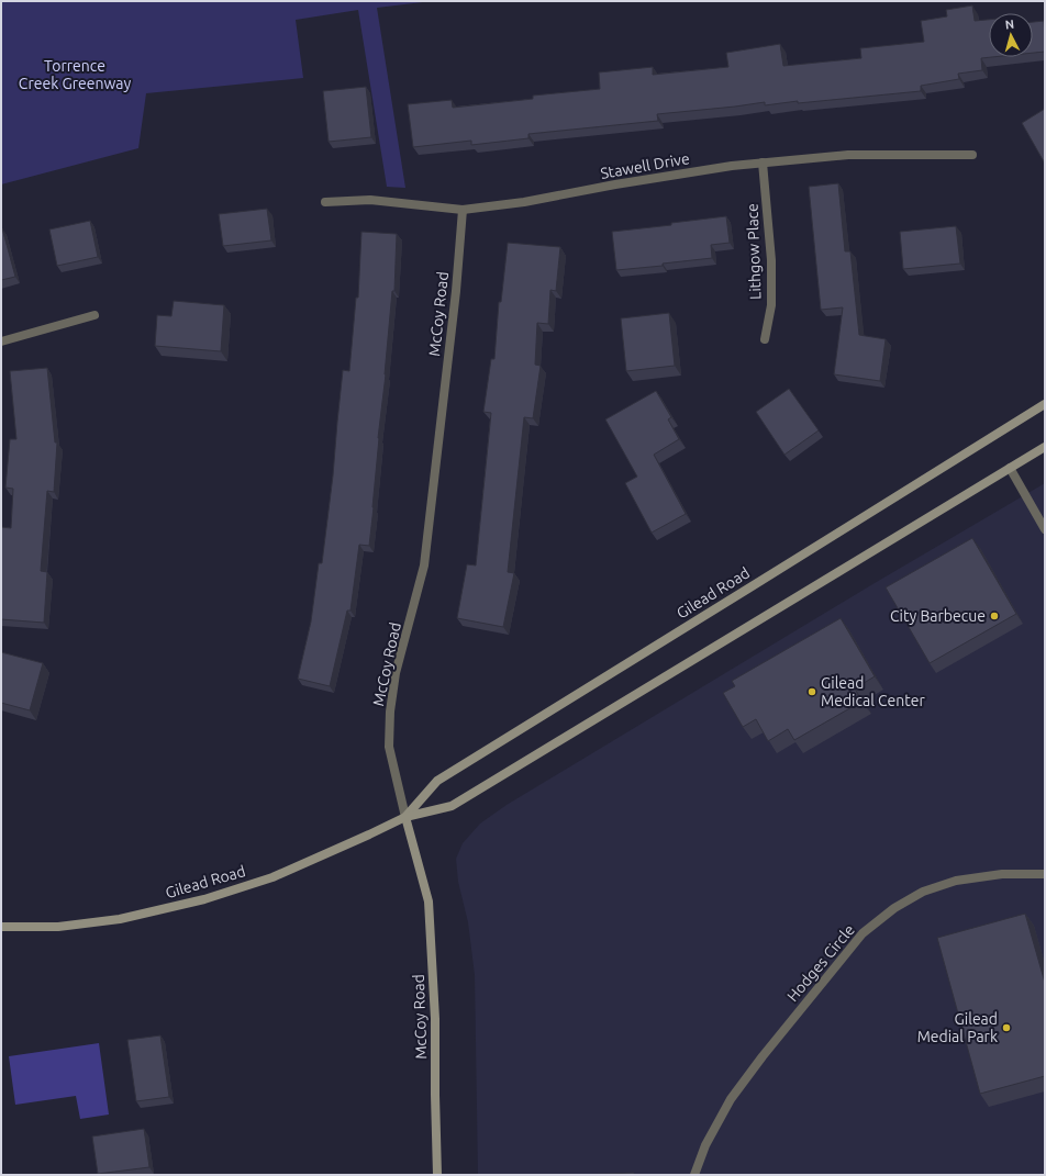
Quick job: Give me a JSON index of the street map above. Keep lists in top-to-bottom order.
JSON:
{
  "streets": {
    "main road": ["McCoy Road", "Gilead Road"],
    "street": ["Stawell Drive", "Lithgow Place", "Hodges Circle"]
  },
  "crossings": [
    ["Stawell Drive", "Lithgow Place"],
    ["Stawell Drive", "McCoy Road"],
    ["McCoy Road", "Gilead Road"]
  ],
  "parks": ["Torrence Creek Greenway"],
  "places": ["City Barbecue", "Gilead Medical Center", "Gilead Medial Park"],
  "north": "top"
}
